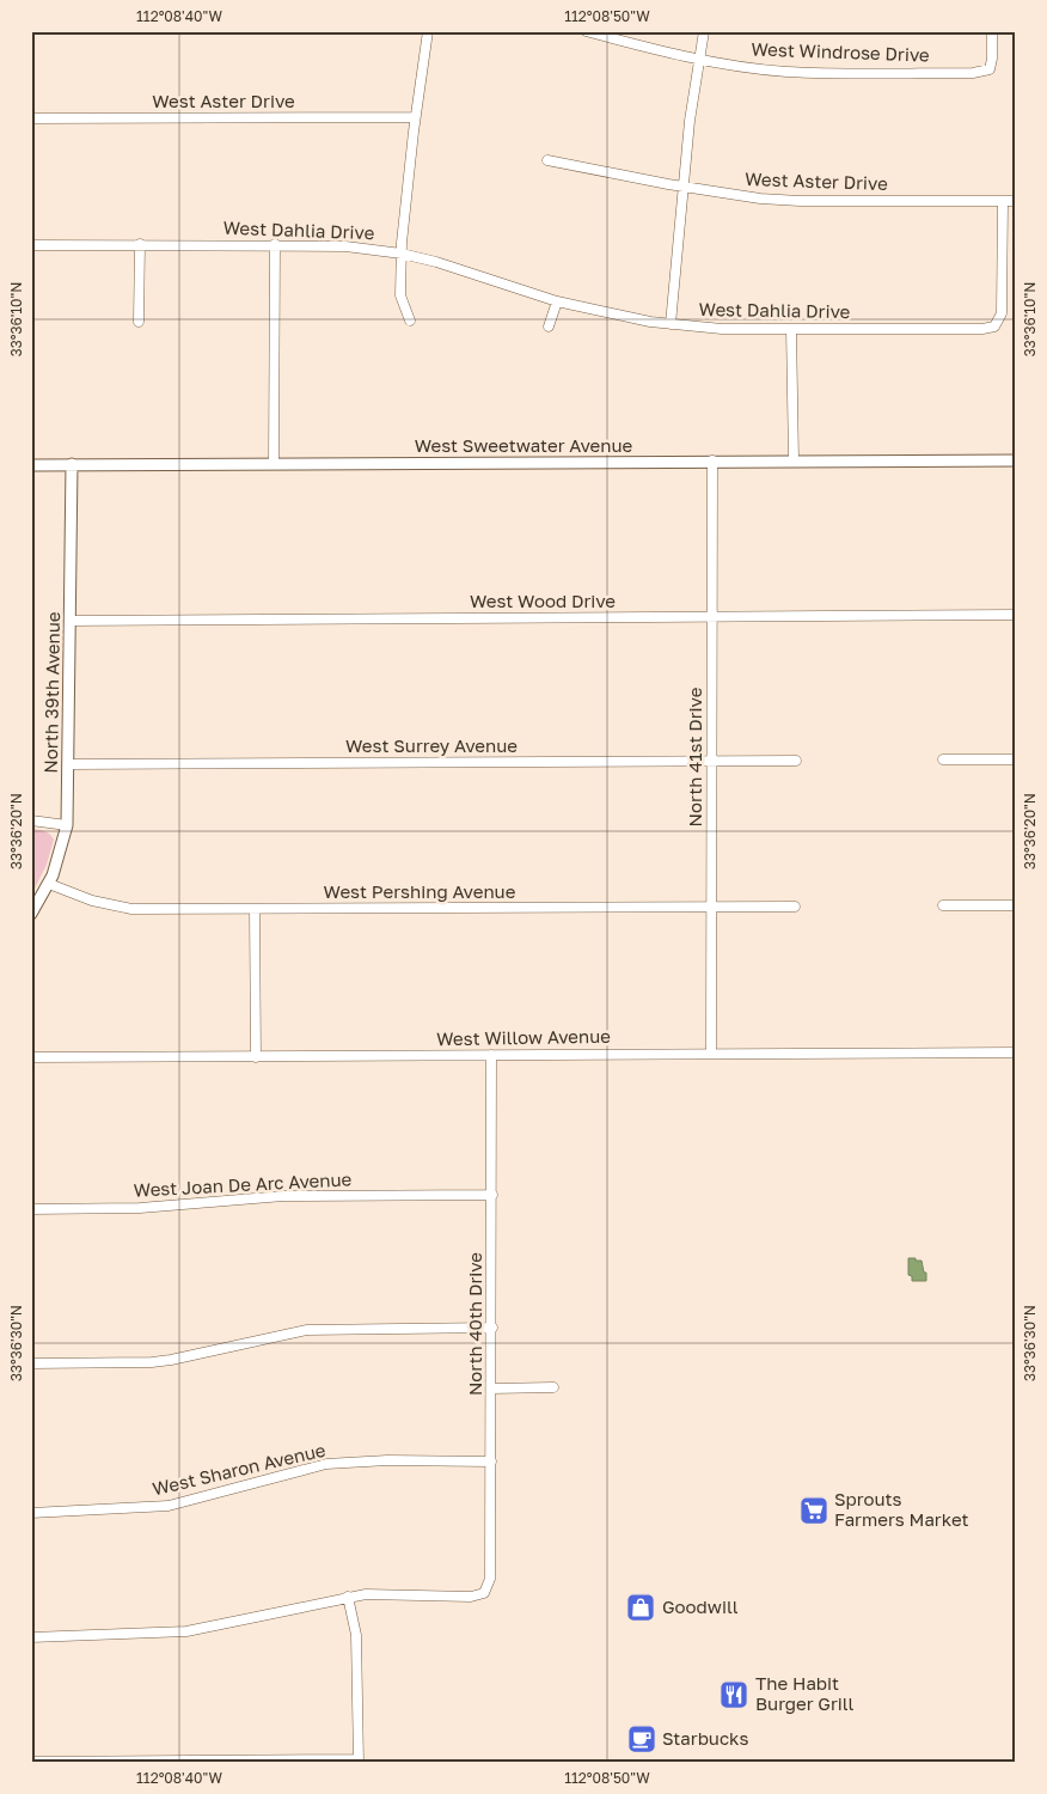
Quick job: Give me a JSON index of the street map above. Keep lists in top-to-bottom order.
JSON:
{
  "streets": {
    "street": [
      "West Windrose Drive",
      "West Aster Drive",
      "West Dahlia Drive",
      "West Sweetwater Avenue",
      "West Wood Drive",
      "North 39th Avenue",
      "West Surrey Avenue",
      "North 41st Drive",
      "West Pershing Avenue",
      "West Willow Avenue",
      "West Joan De Arc Avenue",
      "North 40th Drive",
      "West Sharon Avenue"
    ]
  },
  "crossings": [
    ["West Aster Drive", "West Dahlia Drive"],
    ["West Sweetwater Avenue", "North 39th Avenue"],
    ["West Sweetwater Avenue", "North 41st Drive"],
    ["West Wood Drive", "North 39th Avenue"],
    ["West Wood Drive", "North 41st Drive"],
    ["North 39th Avenue", "West Surrey Avenue"],
    ["North 39th Avenue", "West Pershing Avenue"],
    ["West Surrey Avenue", "North 41st Drive"],
    ["North 41st Drive", "West Pershing Avenue"],
    ["North 41st Drive", "West Willow Avenue"],
    ["West Willow Avenue", "North 40th Drive"],
    ["West Joan De Arc Avenue", "North 40th Drive"],
    ["North 40th Drive", "West Sharon Avenue"]
  ],
  "places": {
    "supermarket": ["Sprouts Farmers Market"],
    "shop": ["Goodwill"],
    "restaurant": ["The Habit Burger Grill"],
    "cafe": ["Starbucks"]
  },
  "coordinates": [
    "112°08'40\"W",
    "112°08'50\"W",
    "33°36'10\"N",
    "33°36'20\"N",
    "33°36'30\"N"
  ]
}
